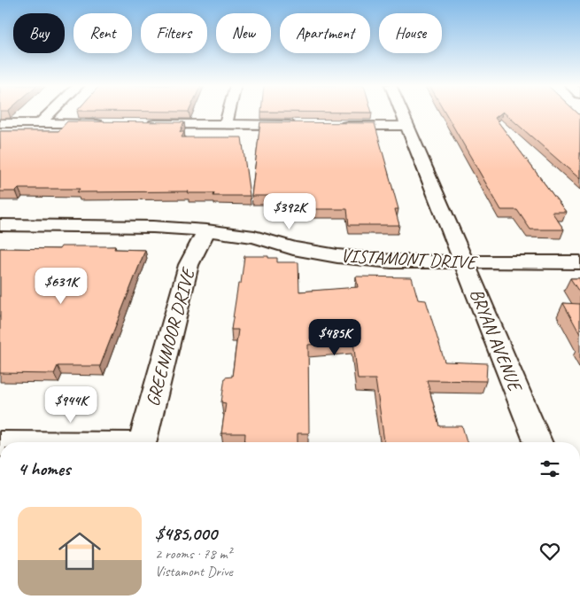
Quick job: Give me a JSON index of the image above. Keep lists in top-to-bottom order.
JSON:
{
  "streets": {
    "street": ["VISTAMONT DRIVE", "GREENMOOR DRIVE", "BRYAN AVENUE"]
  },
  "crossings": [
    ["VISTAMONT DRIVE", "GREENMOOR DRIVE"],
    ["VISTAMONT DRIVE", "BRYAN AVENUE"]
  ],
  "page": {
    "chip": [
      "Buy",
      "Rent",
      "Filters",
      "New",
      "Apartment",
      "House"
    ],
    "price": [
      "$392K",
      "$631K",
      "$485K",
      "$944K"
    ],
    "heading": "4 homes",
    "list": [
      {
        "name": "$485,000",
        "note": "2 rooms · 78 m² · Vistamont Drive"
      }
    ]
  }
}
